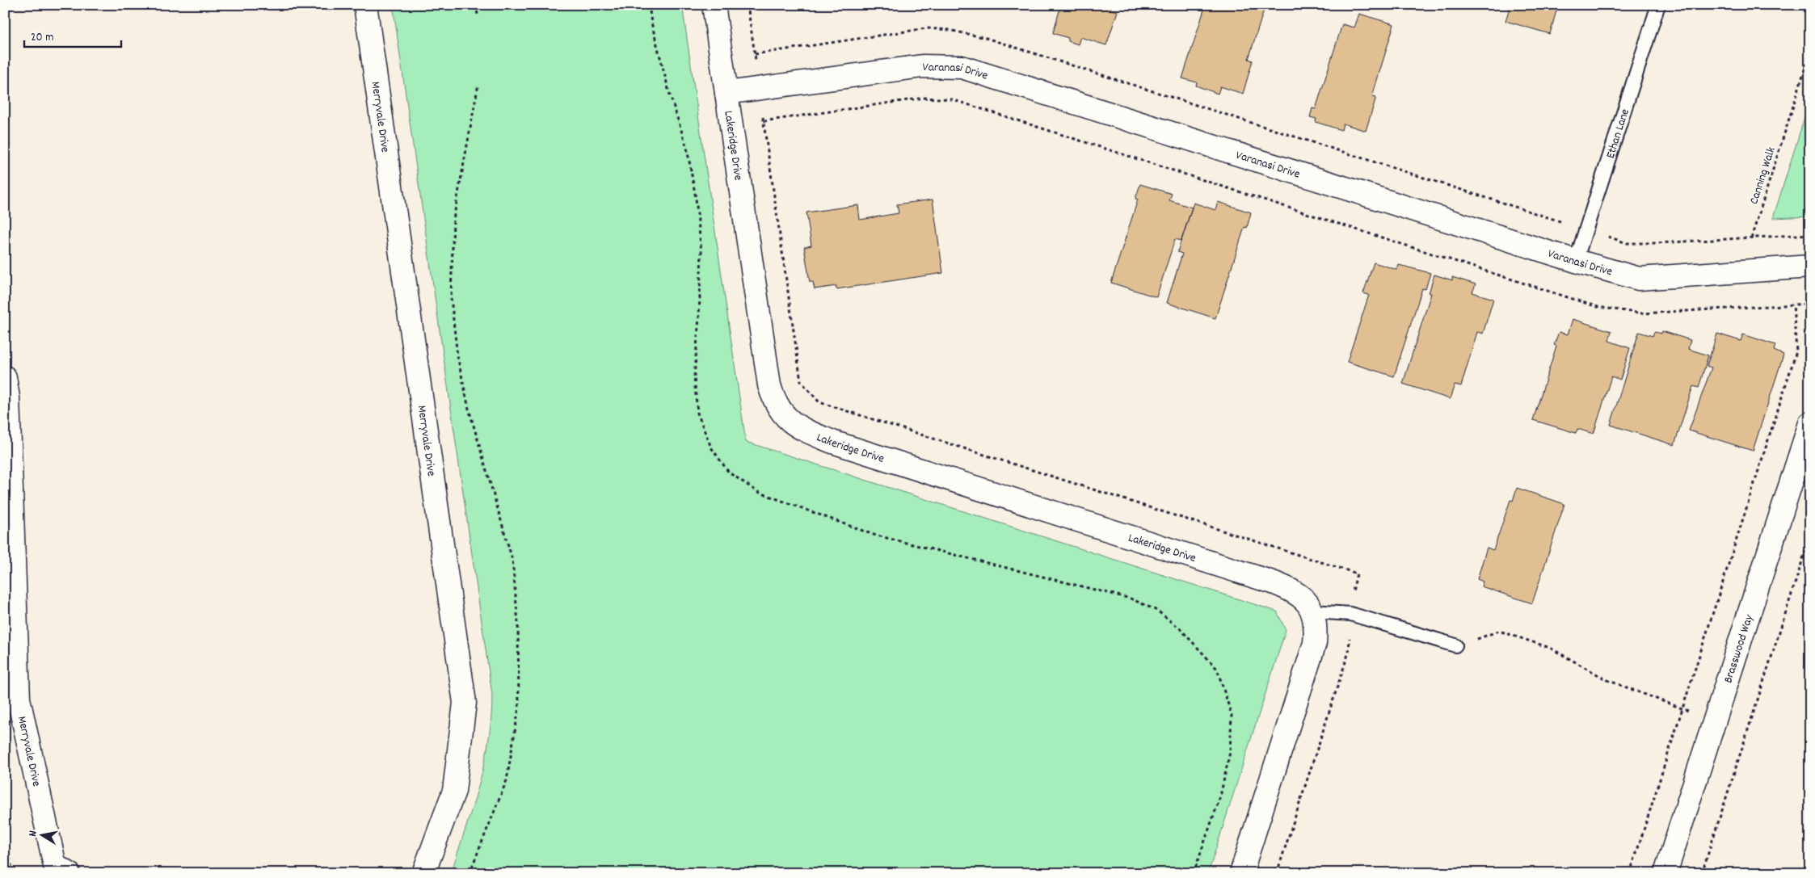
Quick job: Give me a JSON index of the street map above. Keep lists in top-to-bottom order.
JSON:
{
  "streets": {
    "street": [
      "Varanasi Drive",
      "Merryvale Drive",
      "Lakeridge Drive",
      "Brasswood Way"
    ],
    "lane": ["Ethan Lane"],
    "path": ["Canning Walk"]
  },
  "crossings": [
    ["Varanasi Drive", "Ethan Lane"],
    ["Varanasi Drive", "Lakeridge Drive"],
    ["Varanasi Drive", "Canning Walk"]
  ],
  "scale_bar": "20 m",
  "north": "left"
}
